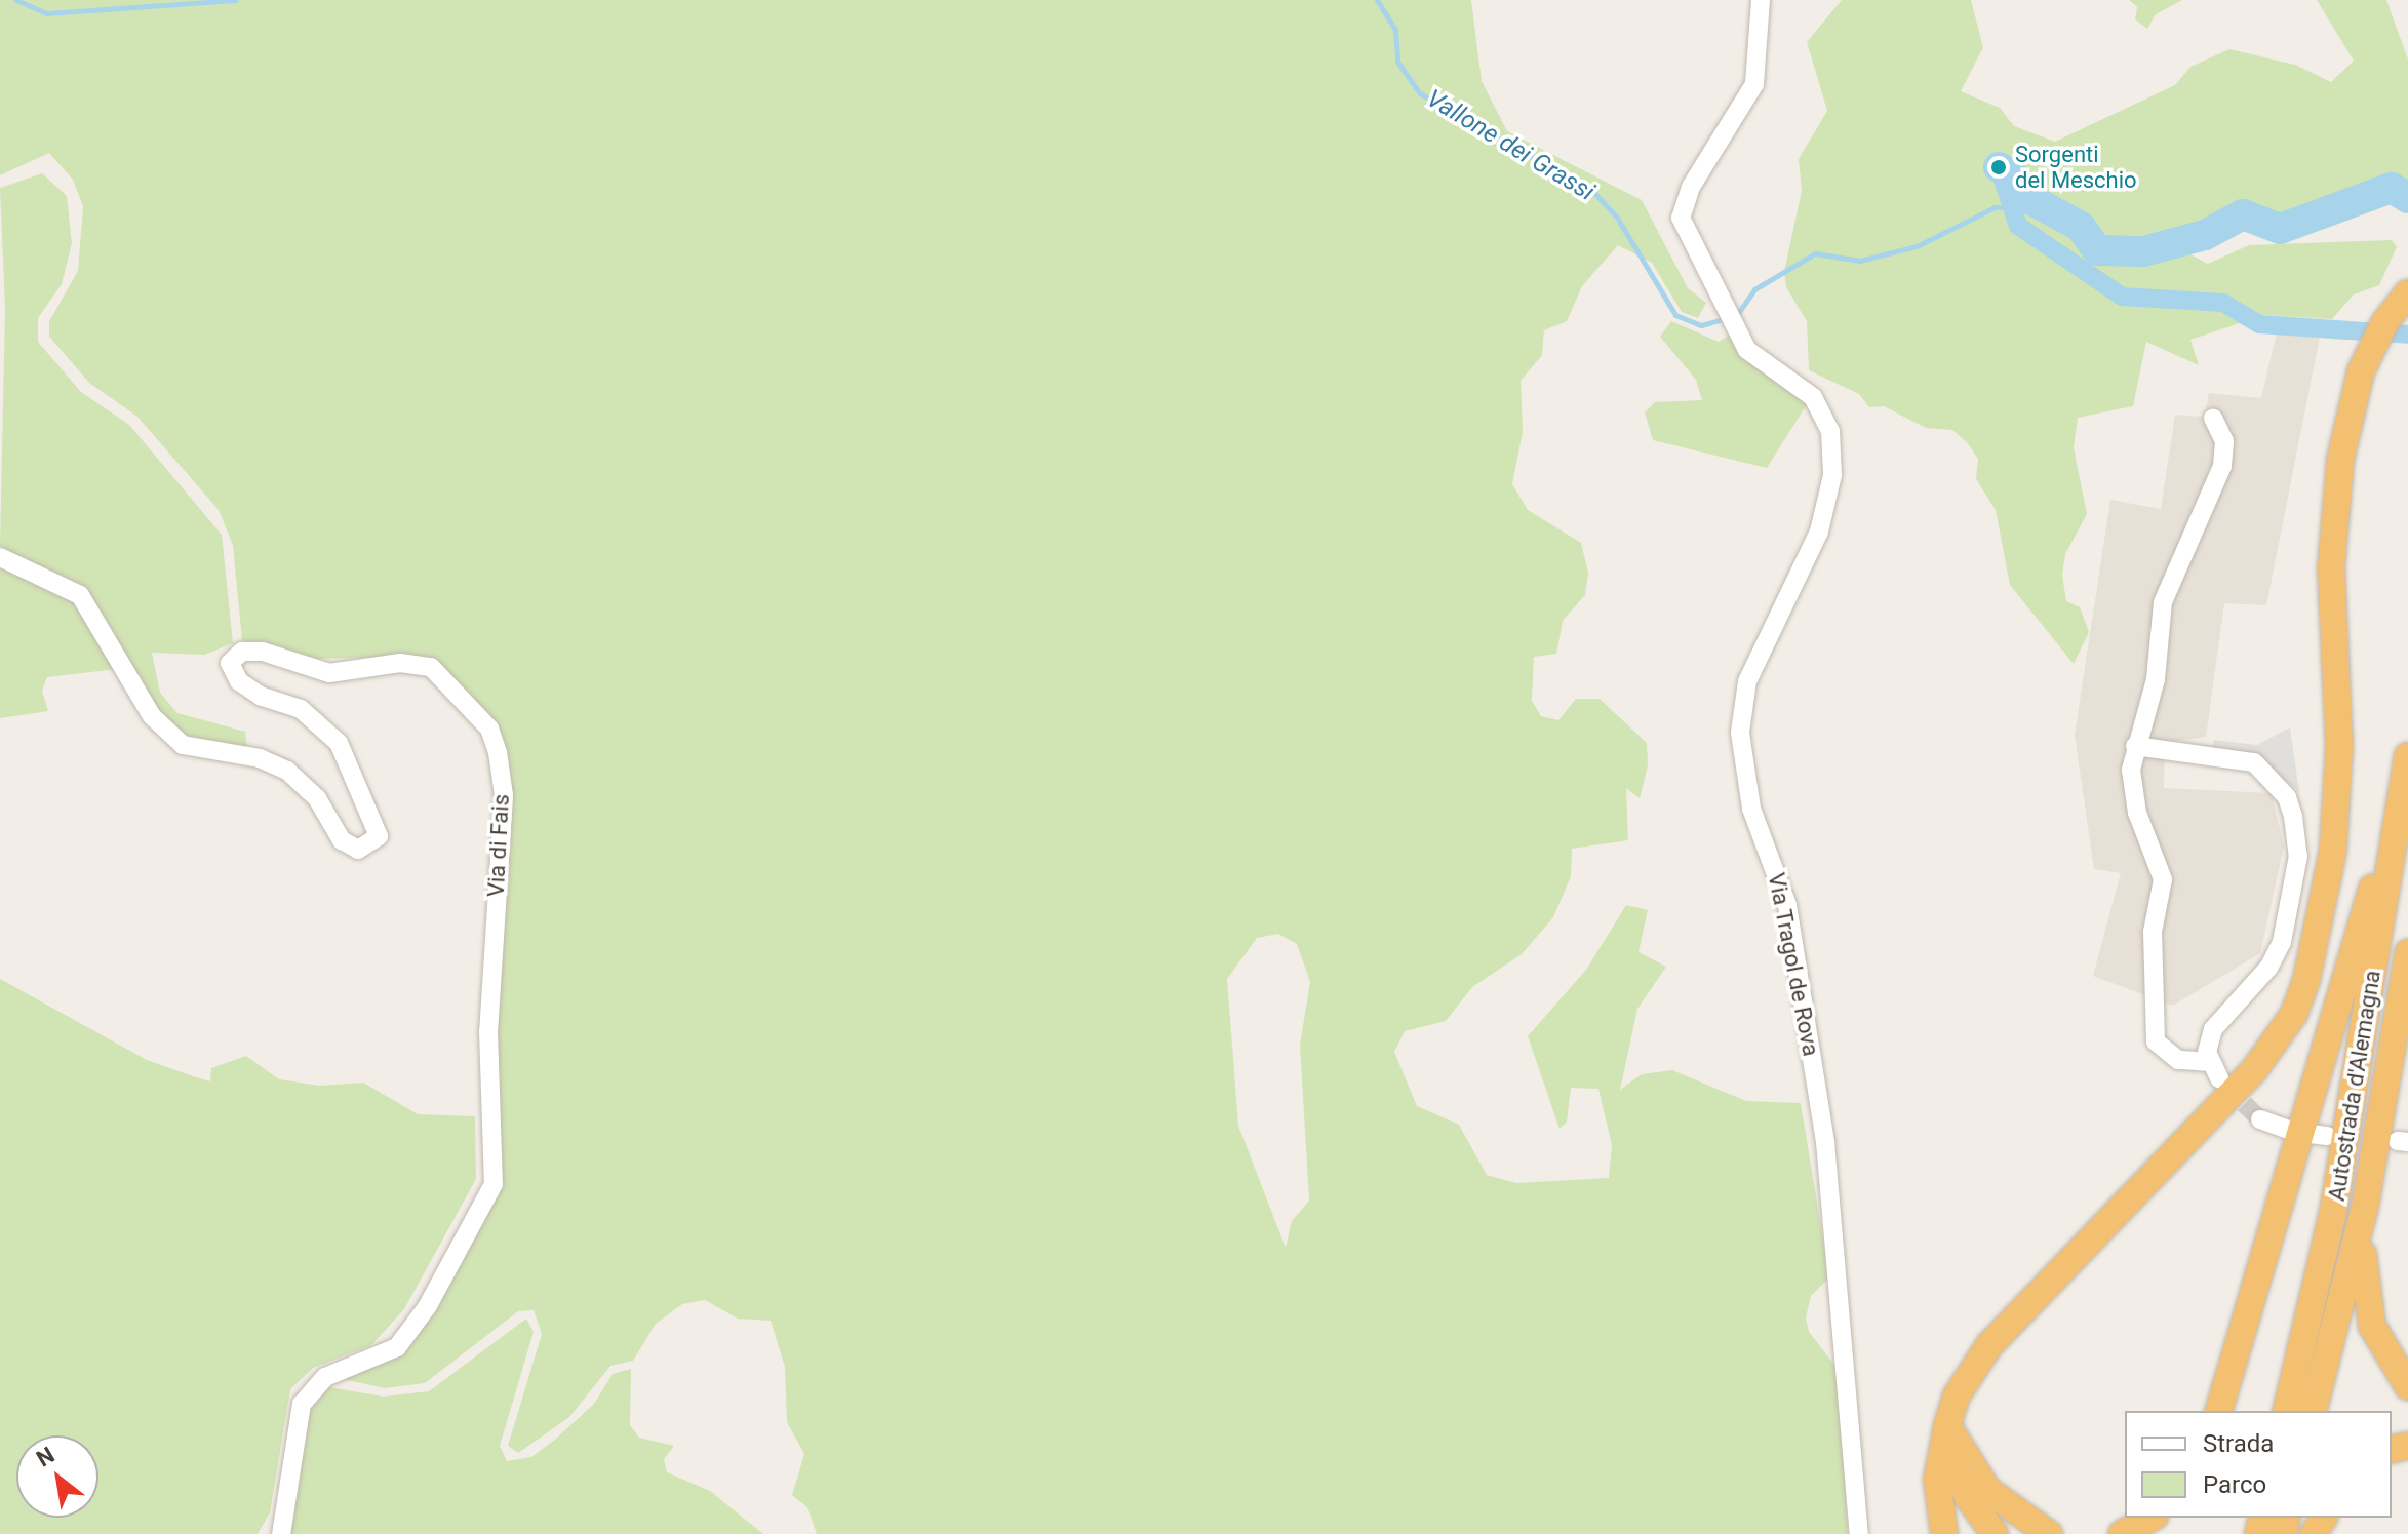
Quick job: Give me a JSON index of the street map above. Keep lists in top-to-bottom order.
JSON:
{
  "streets": {
    "highway": ["Autostrada d'Alemagna"],
    "street": ["Via di Fais", "Via Tragol de Rova"]
  },
  "water": ["Vallone dei Grassi"],
  "places": ["Sorgenti del Meschio"],
  "legend": ["Strada", "Parco"],
  "north": "top left"
}
